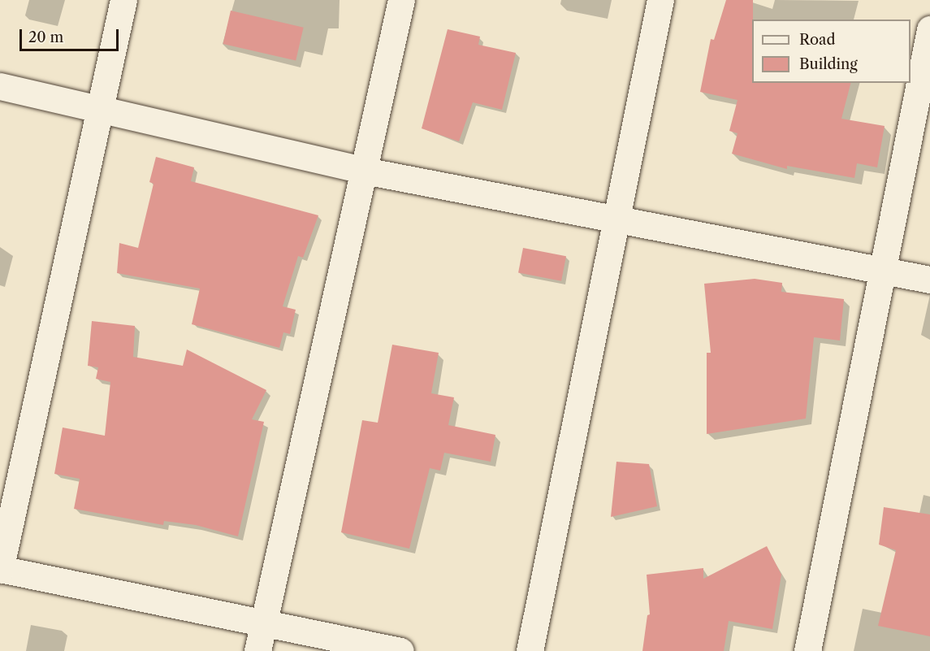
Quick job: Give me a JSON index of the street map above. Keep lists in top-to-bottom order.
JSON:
{
  "legend": ["Road", "Building"],
  "scale_bar": "20 m"
}
